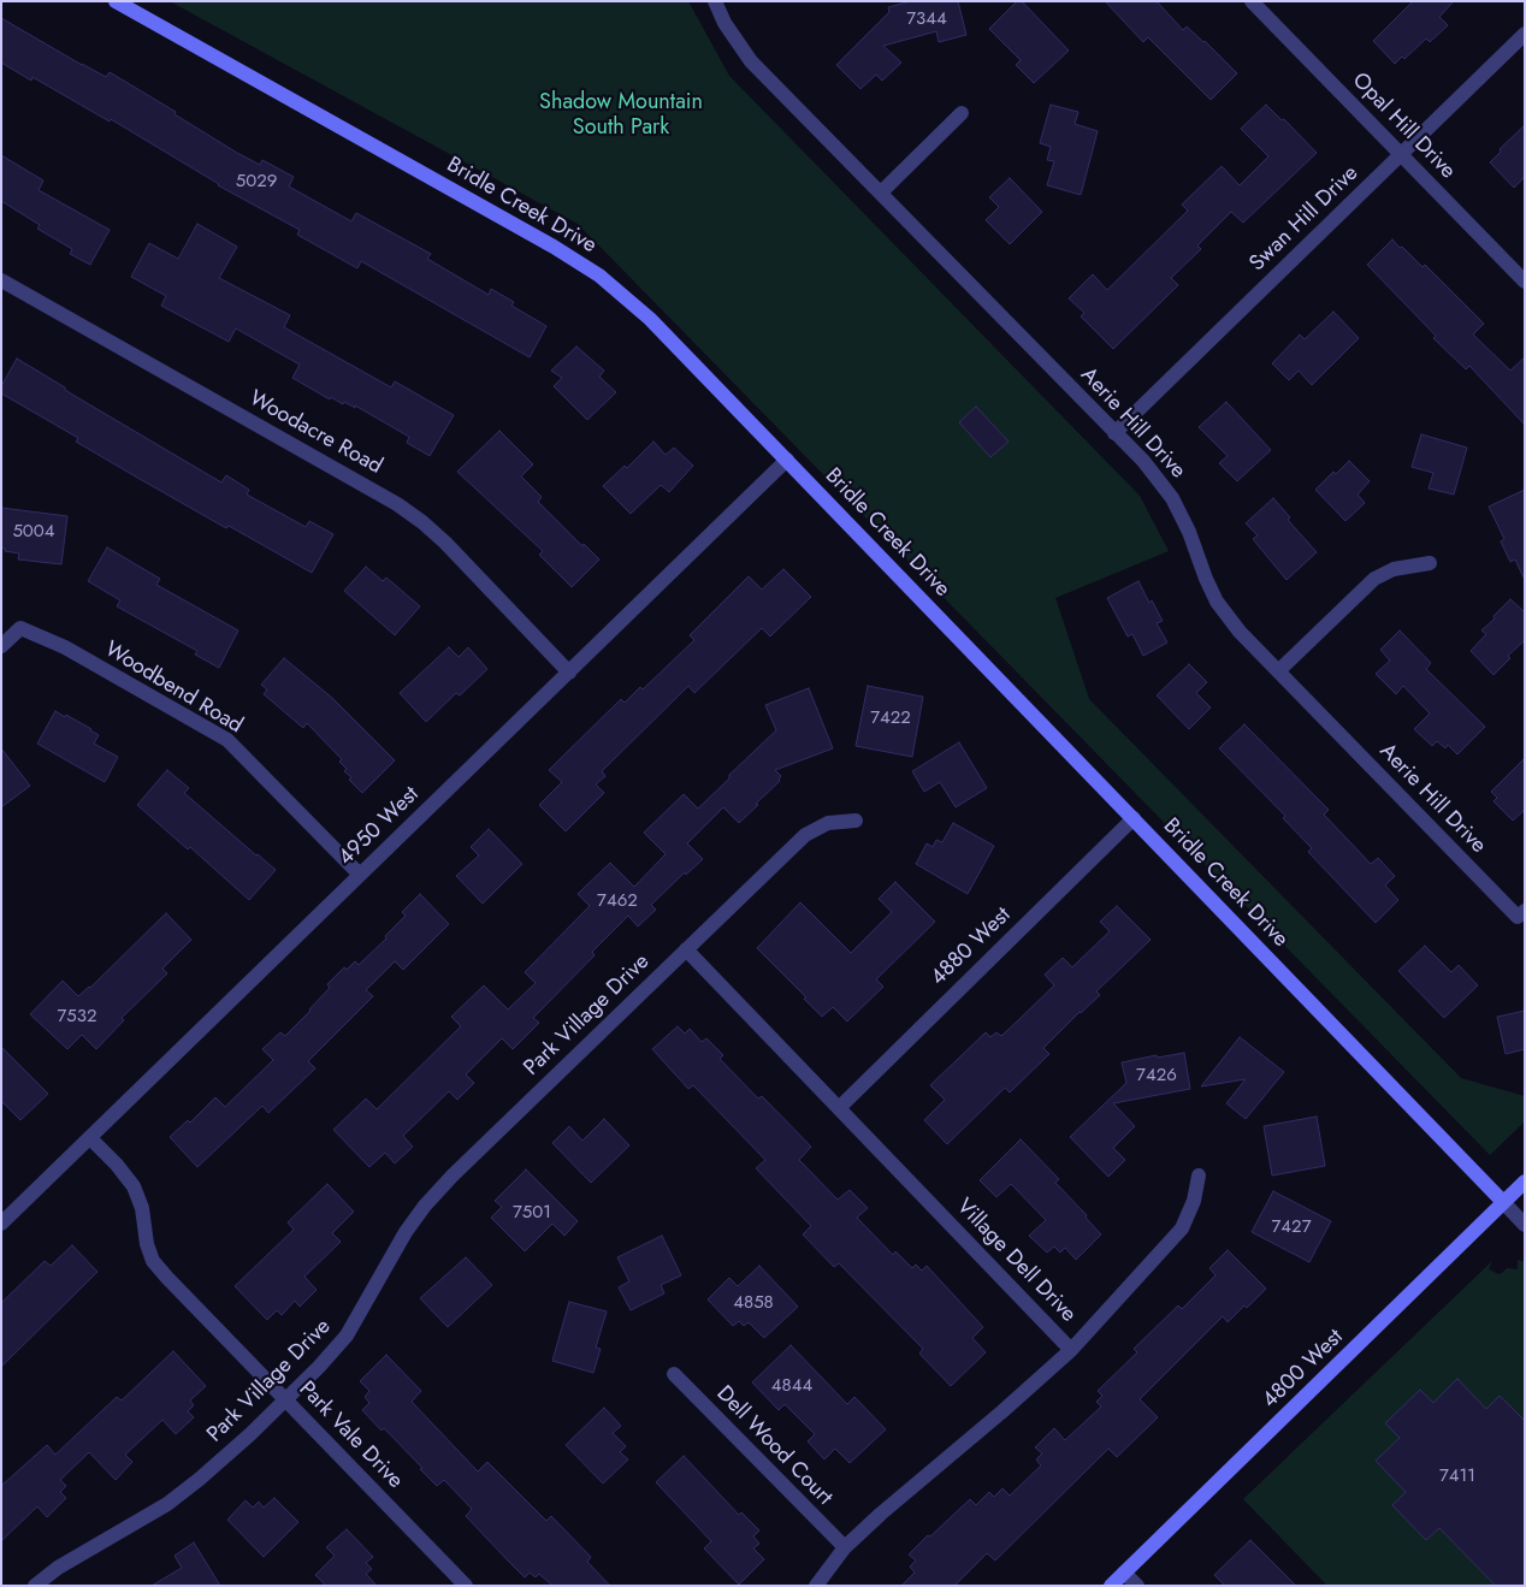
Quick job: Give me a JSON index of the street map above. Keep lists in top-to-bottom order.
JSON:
{
  "streets": {
    "street": [
      "Opal Hill Drive",
      "Bridle Creek Drive",
      "Swan Hill Drive",
      "Aerie Hill Drive",
      "Woodacre Road",
      "Woodbend Road",
      "4950 West",
      "4880 West",
      "Park Village Drive",
      "Village Dell Drive",
      "4800 West",
      "Park Vale Drive",
      "Dell Wood Court"
    ]
  },
  "crossings": [
    ["Opal Hill Drive", "Swan Hill Drive"],
    ["Bridle Creek Drive", "4950 West"],
    ["Bridle Creek Drive", "4880 West"],
    ["Bridle Creek Drive", "4800 West"],
    ["Swan Hill Drive", "Aerie Hill Drive"],
    ["Woodacre Road", "4950 West"],
    ["Woodbend Road", "4950 West"],
    ["4950 West", "Park Vale Drive"],
    ["4880 West", "Village Dell Drive"],
    ["Park Village Drive", "Village Dell Drive"],
    ["Park Village Drive", "Park Vale Drive"],
    ["Village Dell Drive", "Dell Wood Court"]
  ],
  "parks": ["Shadow Mountain South Park"],
  "house_numbers": [
    "7344",
    "5029",
    "5004",
    "7422",
    "7462",
    "7532",
    "7426",
    "7501",
    "7427",
    "4858",
    "4844",
    "7411"
  ]
}
